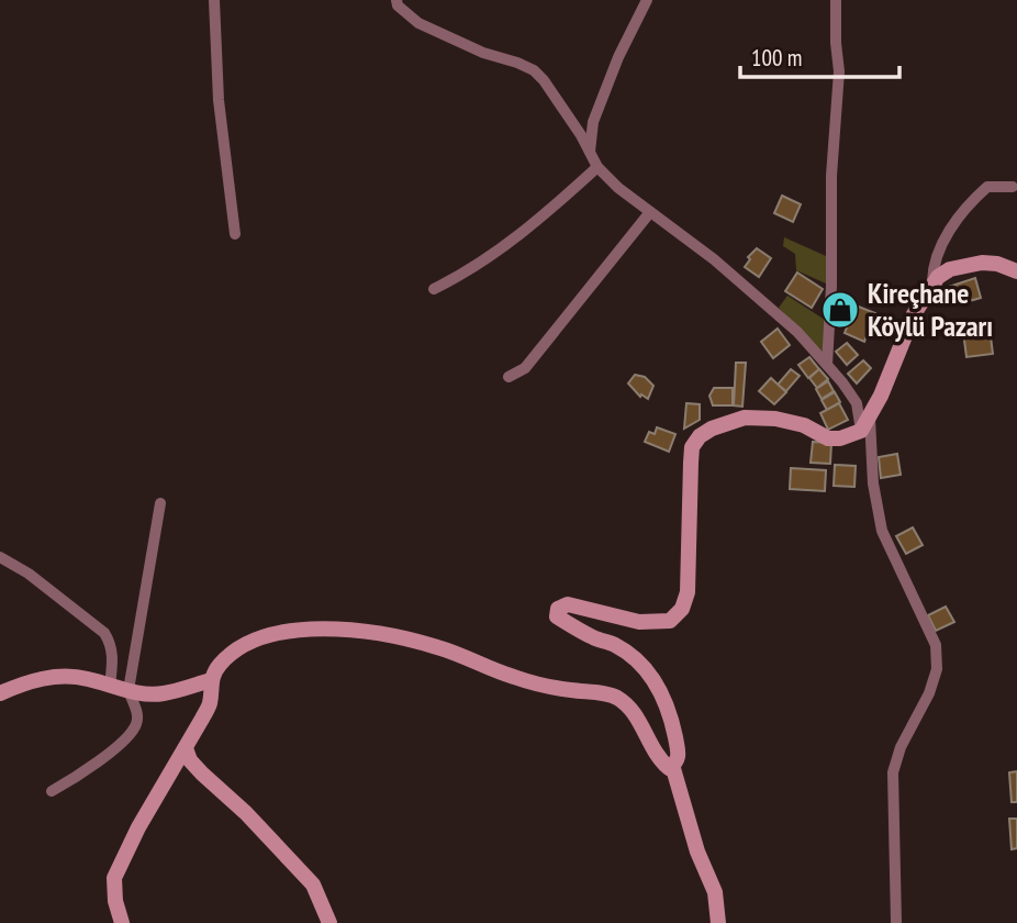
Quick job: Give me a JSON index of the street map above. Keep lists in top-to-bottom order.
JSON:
{
  "places": {
    "shop": ["Kireçhane Köylü Pazarı"]
  },
  "scale_bar": "100 m"
}
